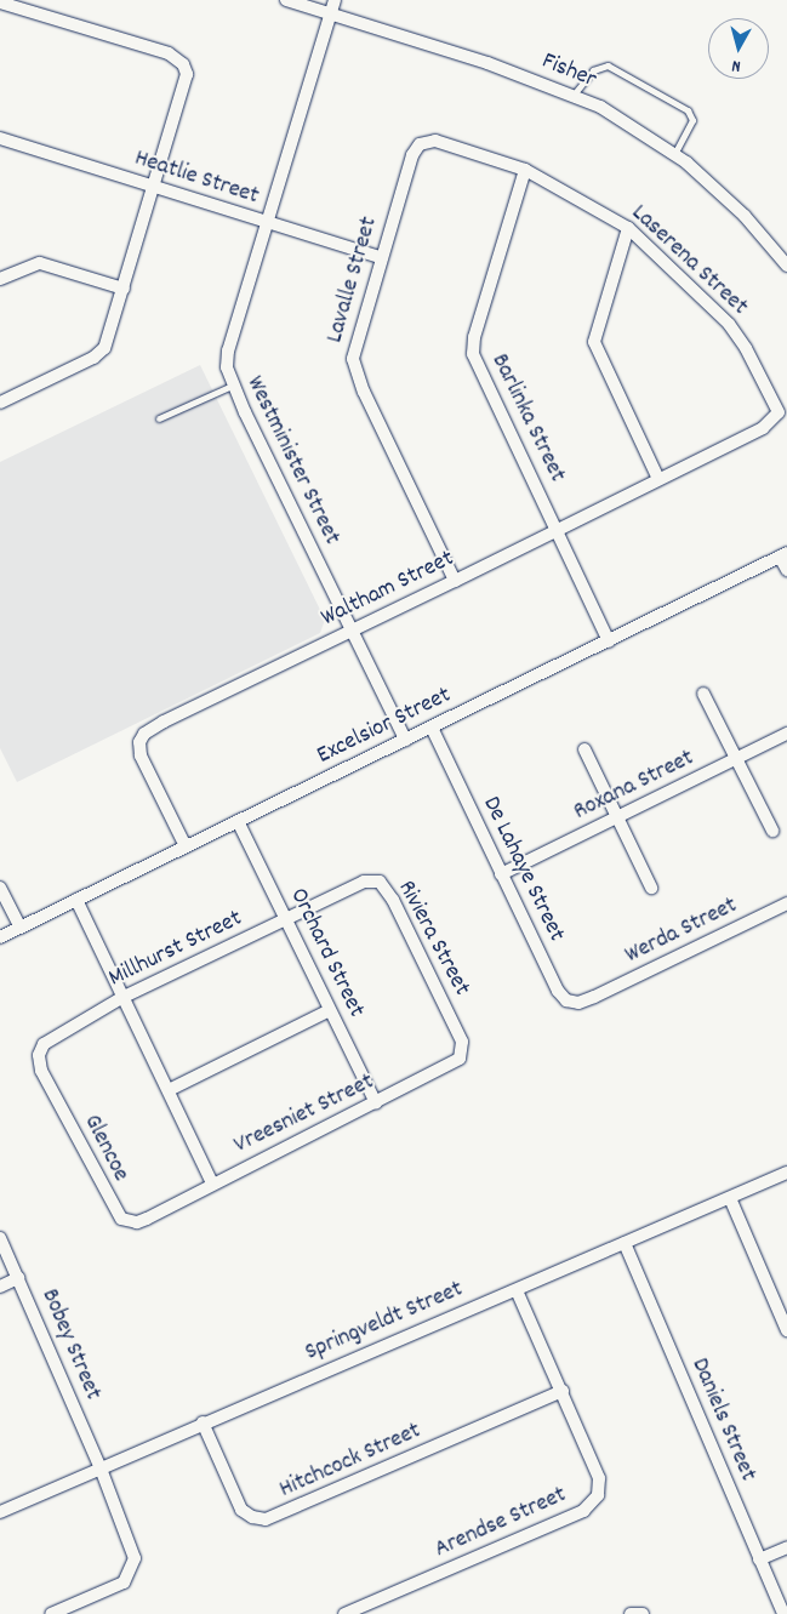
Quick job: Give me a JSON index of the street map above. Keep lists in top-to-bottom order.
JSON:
{
  "streets": {
    "street": [
      "Fisher",
      "Heatlie Street",
      "Laserena Street",
      "Lavalle Street",
      "Barlinka Street",
      "Westminister Street",
      "Waltham Street",
      "Excelsior Street",
      "Roxana Street",
      "De Lahaye Street",
      "Werda Street",
      "Riviera Street",
      "Millhurst Street",
      "Orchard Street",
      "Vreesniet Street",
      "Glencoe",
      "Springveldt Street",
      "Bobey Street",
      "Daniels Street",
      "Hitchcock Street",
      "Arendse Street"
    ]
  },
  "crossings": [
    ["Fisher", "Westminister Street"],
    ["Heatlie Street", "Lavalle Street"],
    ["Heatlie Street", "Westminister Street"],
    ["Laserena Street", "Lavalle Street"],
    ["Laserena Street", "Barlinka Street"],
    ["Laserena Street", "Waltham Street"],
    ["Lavalle Street", "Waltham Street"],
    ["Barlinka Street", "Waltham Street"],
    ["Barlinka Street", "Excelsior Street"],
    ["Westminister Street", "Waltham Street"],
    ["Westminister Street", "Excelsior Street"],
    ["Waltham Street", "Excelsior Street"],
    ["Excelsior Street", "De Lahaye Street"],
    ["Excelsior Street", "Orchard Street"],
    ["Roxana Street", "De Lahaye Street"],
    ["De Lahaye Street", "Werda Street"],
    ["Riviera Street", "Millhurst Street"],
    ["Riviera Street", "Vreesniet Street"],
    ["Millhurst Street", "Orchard Street"],
    ["Millhurst Street", "Glencoe"],
    ["Orchard Street", "Vreesniet Street"],
    ["Vreesniet Street", "Glencoe"],
    ["Springveldt Street", "Bobey Street"],
    ["Springveldt Street", "Daniels Street"],
    ["Springveldt Street", "Hitchcock Street"],
    ["Springveldt Street", "Arendse Street"],
    ["Hitchcock Street", "Arendse Street"]
  ],
  "north": "bottom"
}
